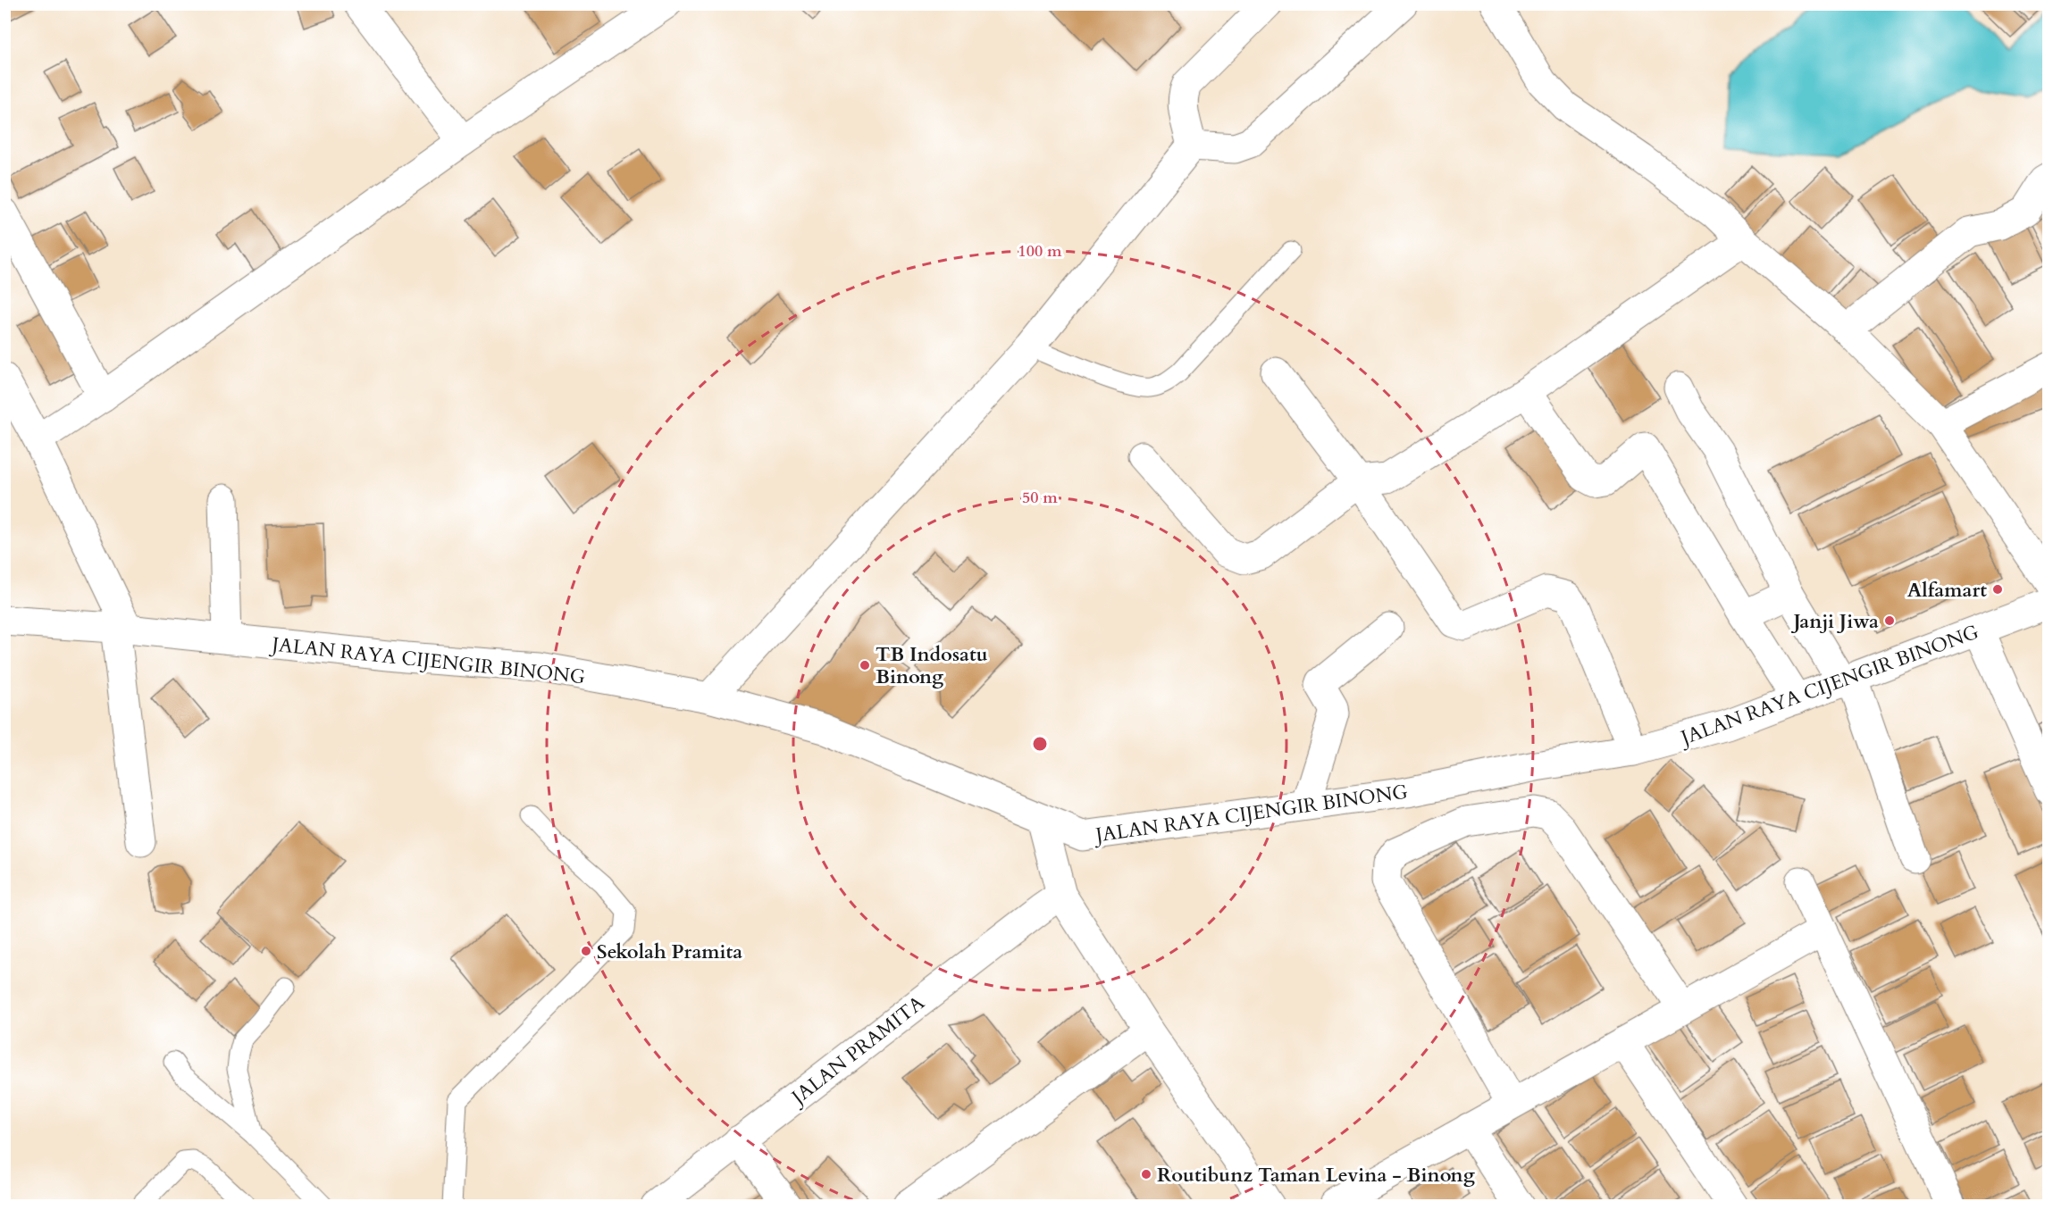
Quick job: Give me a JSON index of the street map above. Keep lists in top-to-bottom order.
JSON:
{
  "streets": {
    "street": ["JALAN RAYA CIJENGIR BINONG", "JALAN PRAMITA"]
  },
  "places": [
    "Alfamart",
    "Janji Jiwa",
    "TB Indosatu Binong",
    "Sekolah Pramita",
    "Routibunz Taman Levina - Binong"
  ],
  "rings": ["100 m", "50 m"]
}
